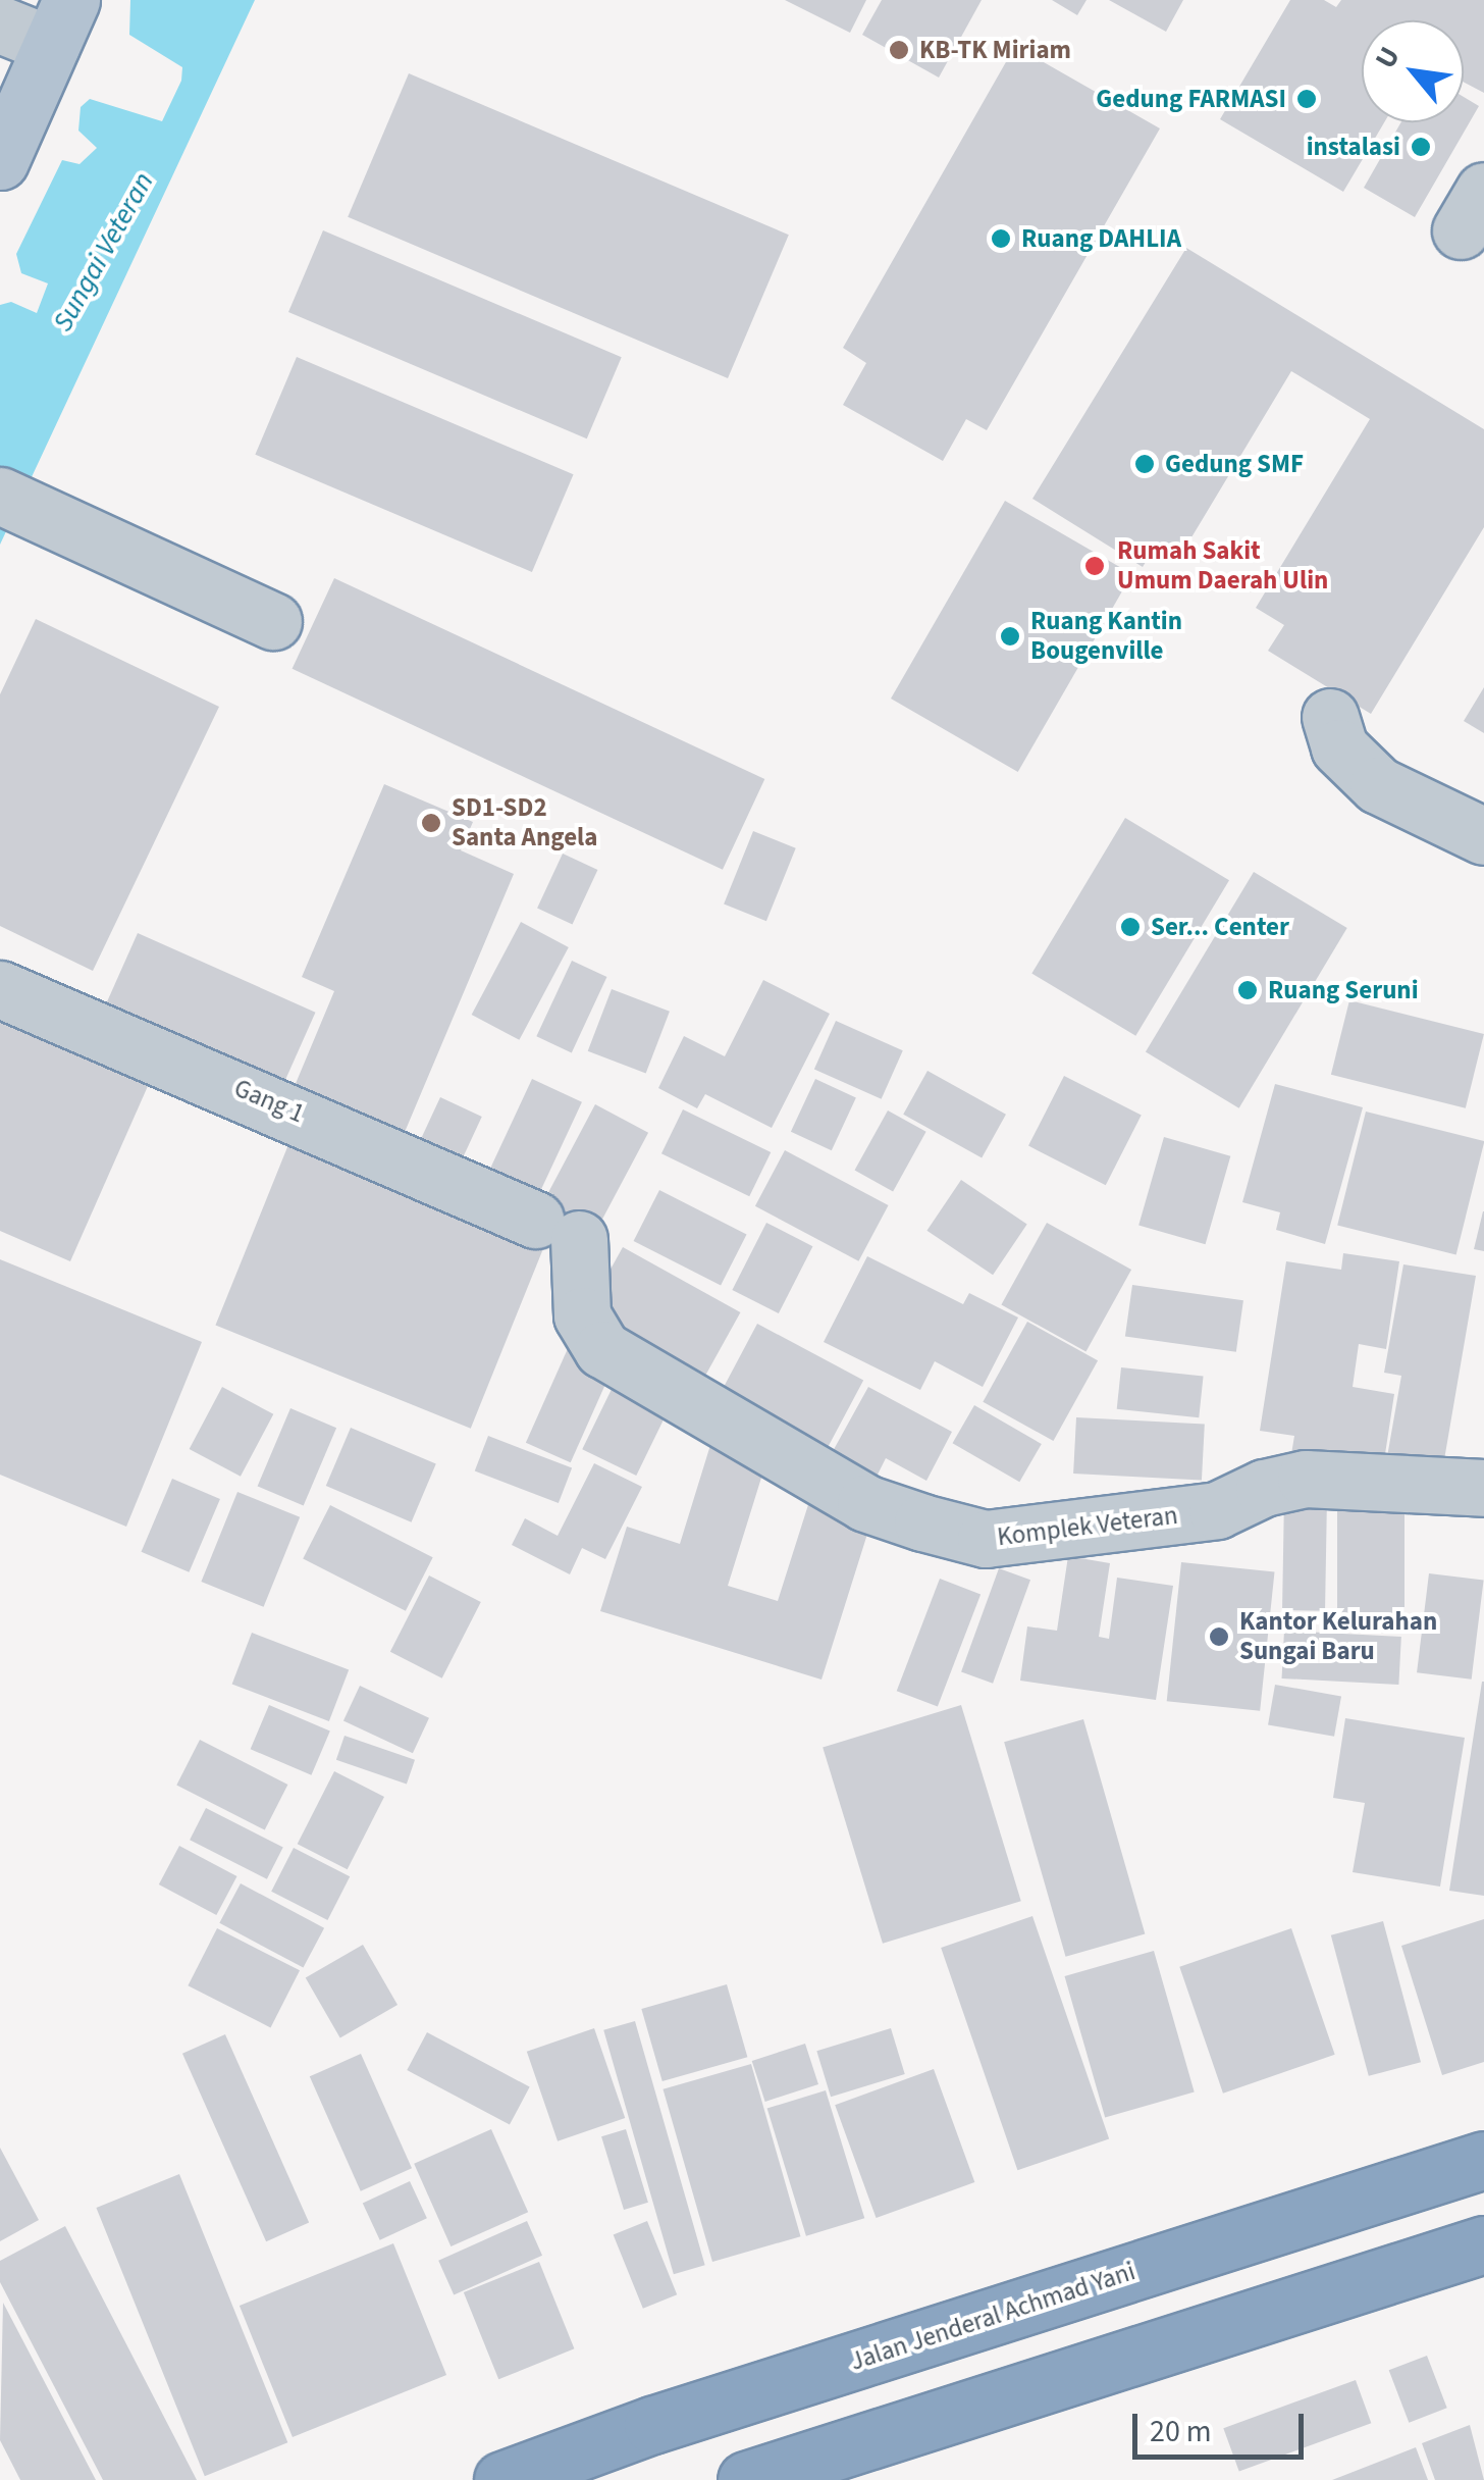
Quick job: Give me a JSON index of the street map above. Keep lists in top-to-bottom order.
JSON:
{
  "streets": {
    "highway": ["Jalan Jenderal Achmad Yani"],
    "street": ["Gang 1", "Komplek Veteran"]
  },
  "crossings": [
    ["Gang 1", "Komplek Veteran"]
  ],
  "water": ["Sungai Veteran"],
  "places": [
    "KB-TK Miriam",
    "Gedung FARMASI",
    "instalasi",
    "Ruang DAHLIA",
    "Gedung SMF",
    "Rumah Sakit Umum Daerah Ulin",
    "Ruang Kantin Bougenville",
    "SD1-SD2 Santa Angela",
    "Ser... Center",
    "Ruang Seruni",
    "Kantor Kelurahan Sungai Baru"
  ],
  "scale_bar": "20 m",
  "north": "top left"
}
